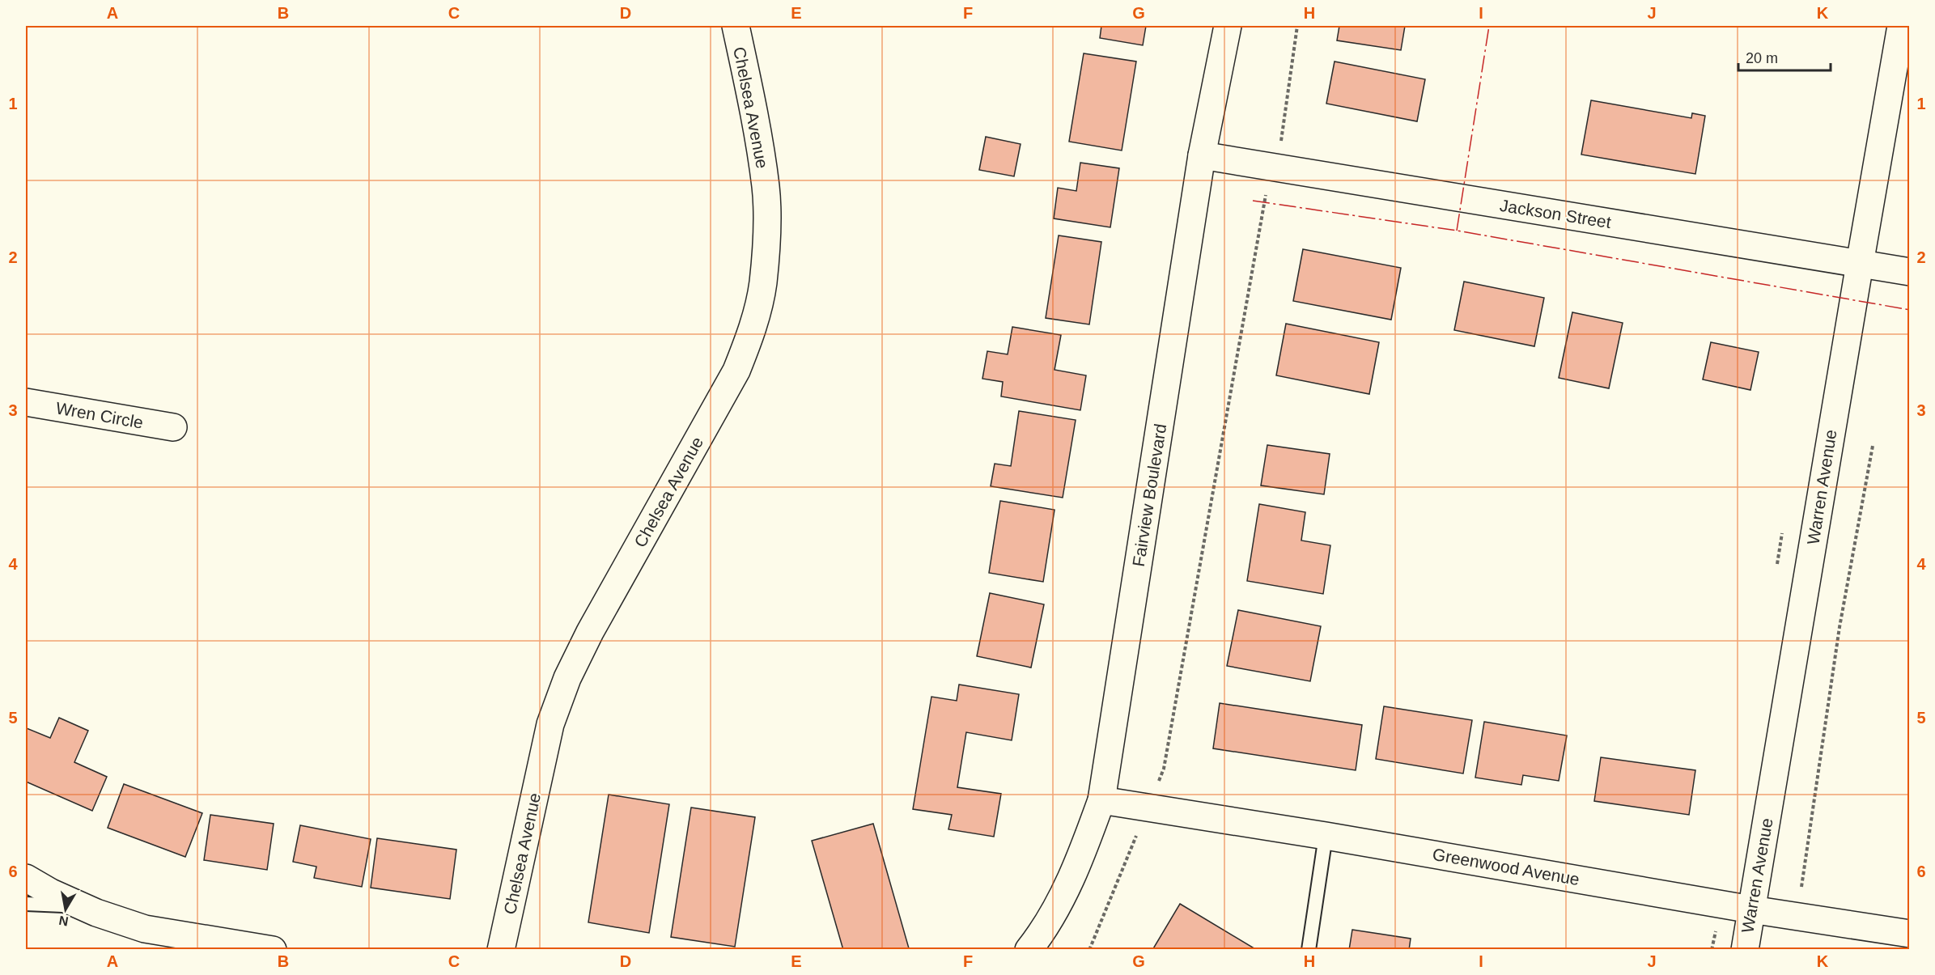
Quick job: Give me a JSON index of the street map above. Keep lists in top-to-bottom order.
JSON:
{
  "streets": {
    "street": [
      "Chelsea Avenue",
      "Jackson Street",
      "Wren Circle",
      "Warren Avenue",
      "Fairview Boulevard",
      "Greenwood Avenue"
    ]
  },
  "crossings": [
    ["Jackson Street", "Warren Avenue"],
    ["Jackson Street", "Fairview Boulevard"],
    ["Warren Avenue", "Greenwood Avenue"],
    ["Fairview Boulevard", "Greenwood Avenue"]
  ],
  "scale_bar": "20 m",
  "north": "bottom",
  "grid": {
    "columns": [
      "A",
      "B",
      "C",
      "D",
      "E",
      "F",
      "G",
      "H",
      "I",
      "J",
      "K"
    ],
    "rows": [
      "1",
      "2",
      "3",
      "4",
      "5",
      "6"
    ]
  }
}
